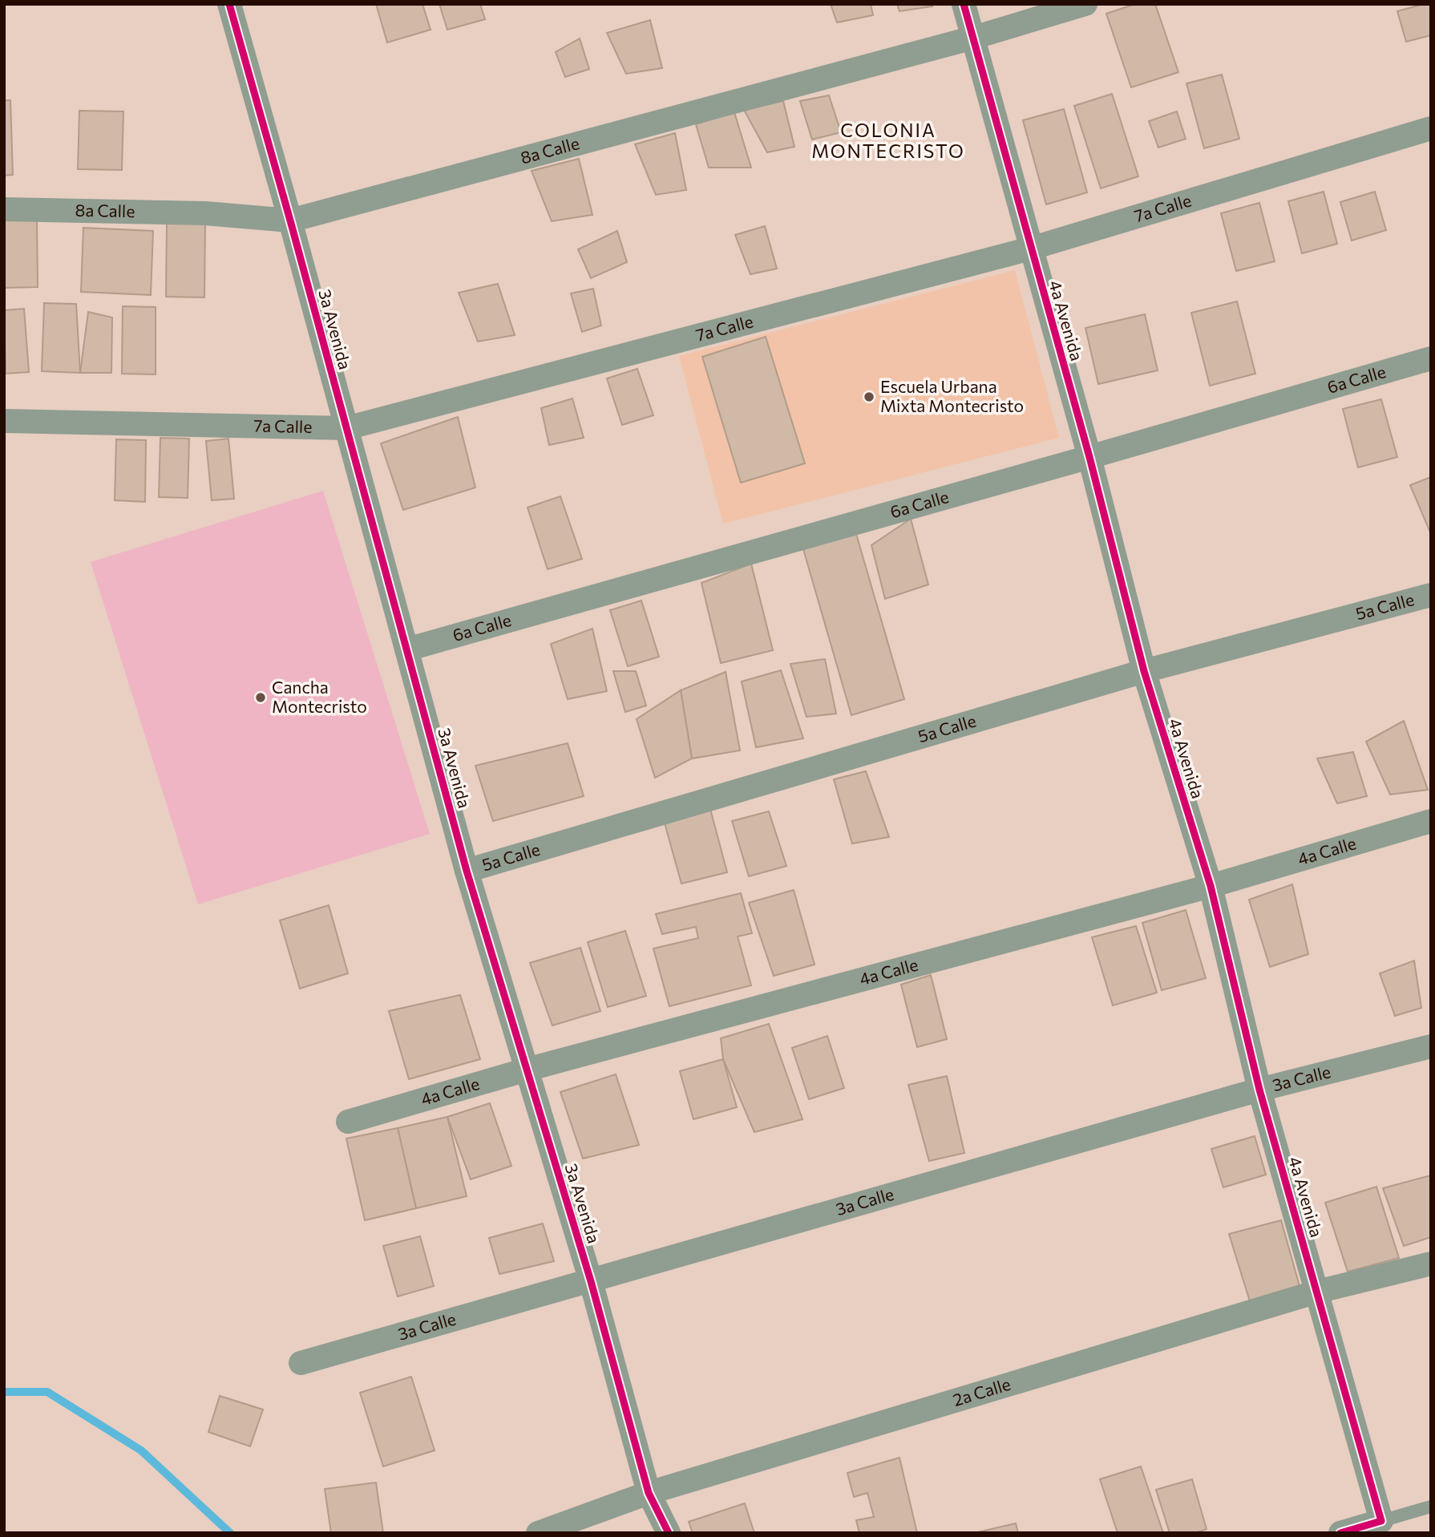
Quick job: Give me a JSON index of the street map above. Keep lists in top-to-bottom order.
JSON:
{
  "streets": {
    "street": [
      "8a Calle",
      "7a Calle",
      "4a Avenida",
      "3a Avenida",
      "6a Calle",
      "5a Calle",
      "4a Calle",
      "3a Calle",
      "2a Calle"
    ]
  },
  "crossings": [
    ["8a Calle", "4a Avenida"],
    ["8a Calle", "3a Avenida"],
    ["7a Calle", "4a Avenida"],
    ["7a Calle", "3a Avenida"],
    ["4a Avenida", "6a Calle"],
    ["4a Avenida", "5a Calle"],
    ["4a Avenida", "4a Calle"],
    ["4a Avenida", "3a Calle"],
    ["4a Avenida", "2a Calle"],
    ["3a Avenida", "6a Calle"],
    ["3a Avenida", "5a Calle"],
    ["3a Avenida", "4a Calle"],
    ["3a Avenida", "3a Calle"],
    ["3a Avenida", "2a Calle"]
  ],
  "districts": ["COLONIA MONTECRISTO"],
  "places": ["Escuela Urbana Mixta Montecristo", "Cancha Montecristo"]
}
